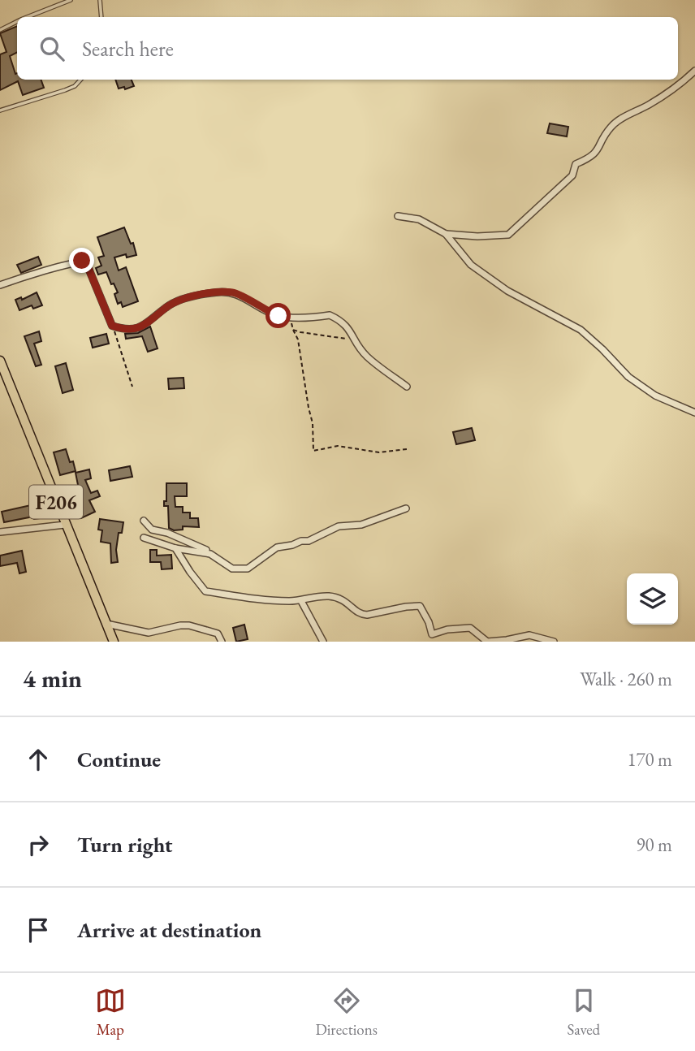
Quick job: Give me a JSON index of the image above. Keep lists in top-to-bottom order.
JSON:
{
  "streets": {
    "main road": ["F206"]
  },
  "page": {
    "search": "Search here",
    "heading": ["4 min", "Walk · 260 m"],
    "list": [
      ["Continue", "170 m"],
      ["Turn right", "90 m"],
      "Arrive at destination"
    ],
    "nav": ["Map", "Directions", "Saved"]
  }
}
